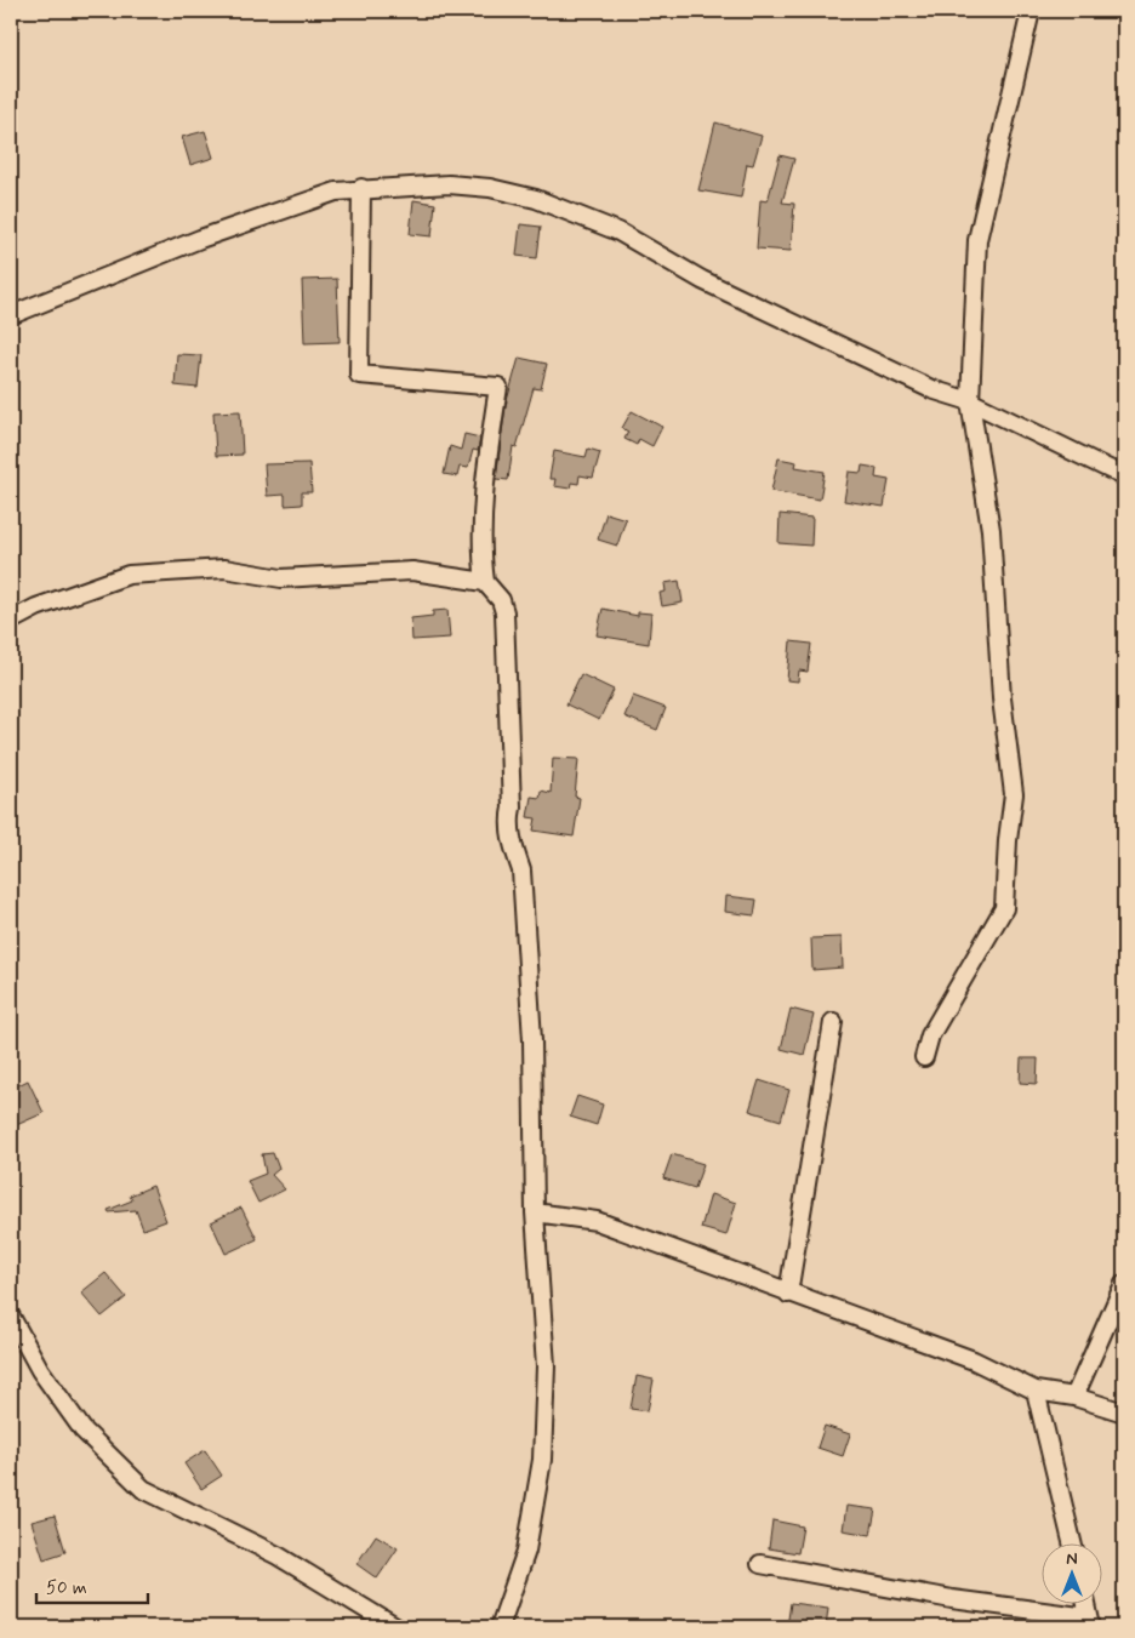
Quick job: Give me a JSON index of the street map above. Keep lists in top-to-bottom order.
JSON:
{
  "scale_bar": "50 m",
  "north": "top"
}
